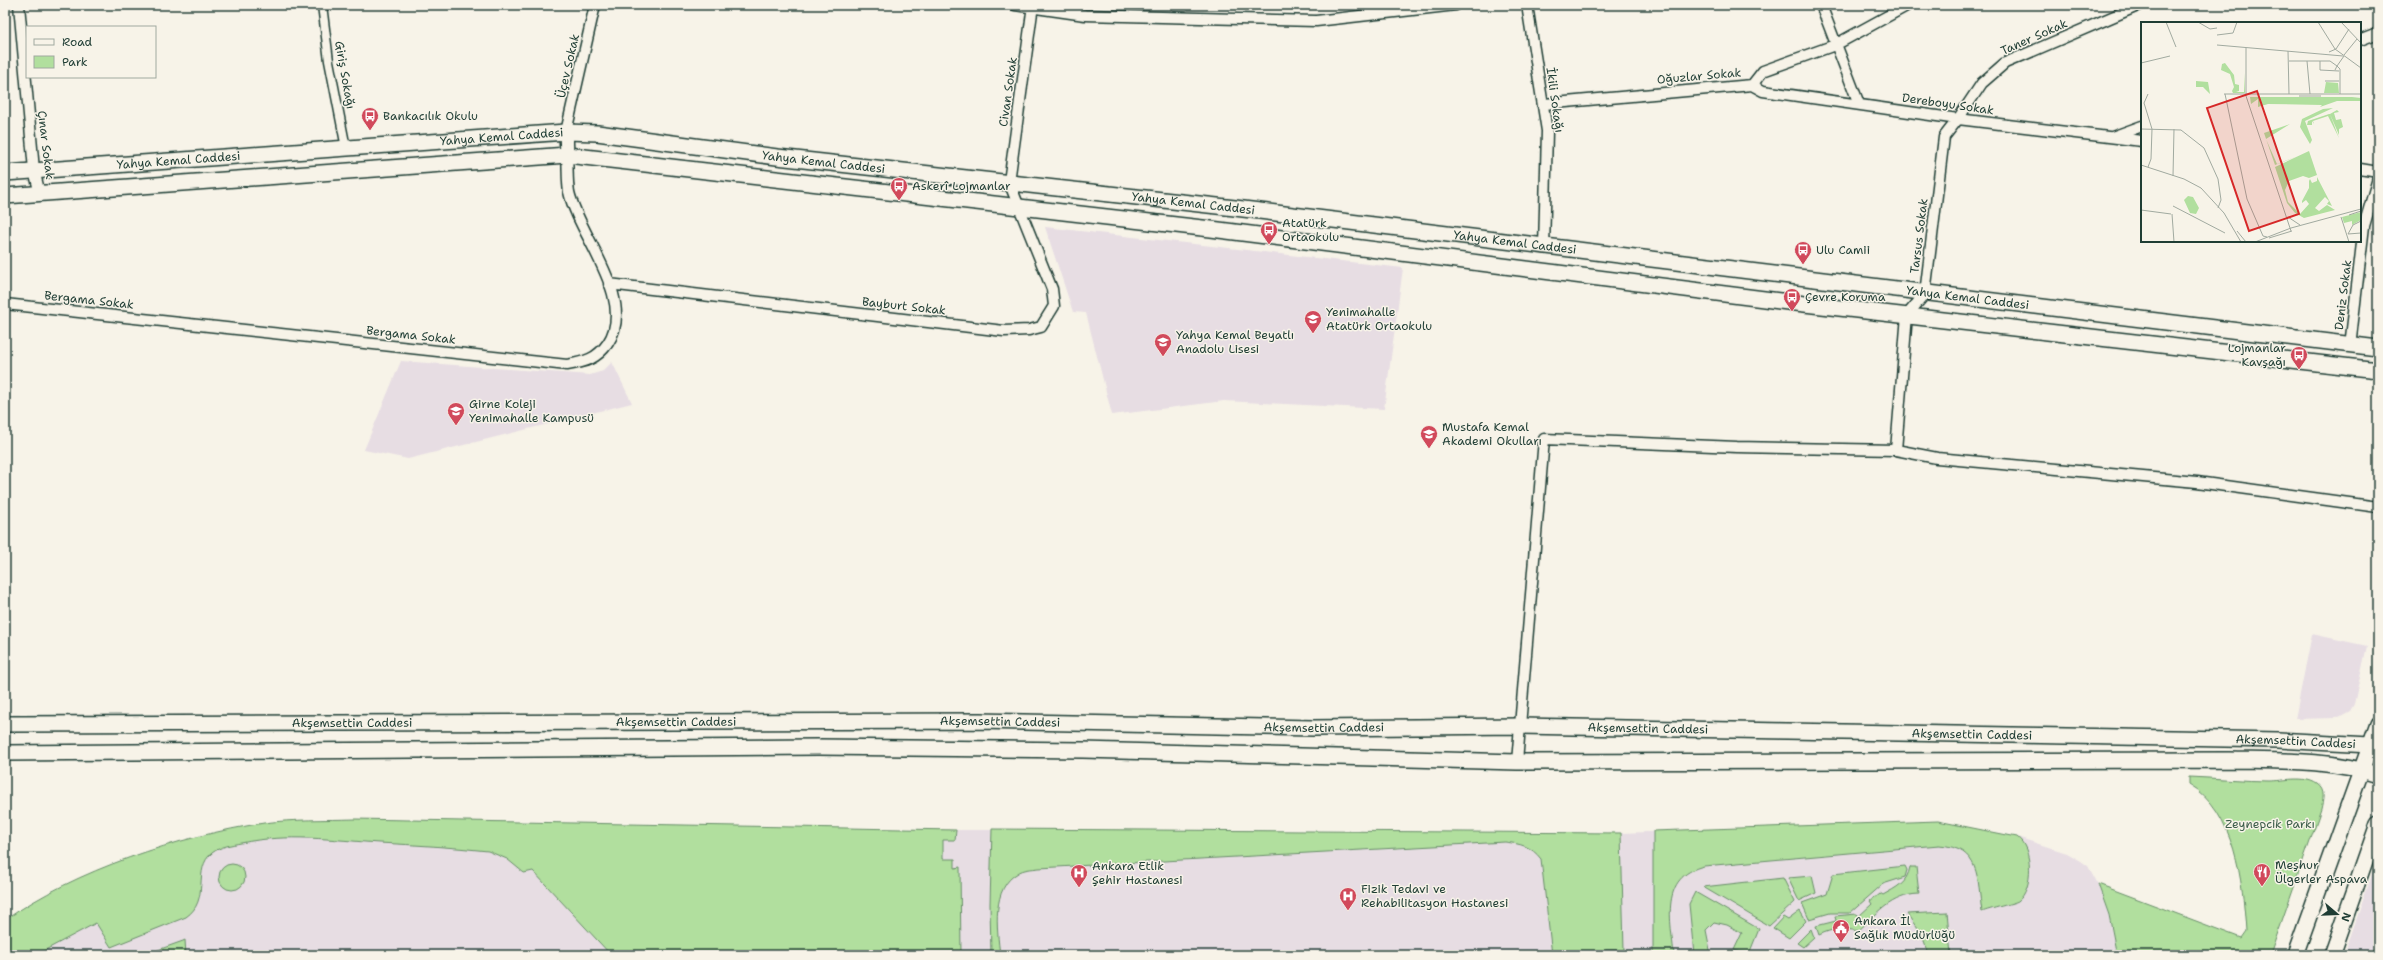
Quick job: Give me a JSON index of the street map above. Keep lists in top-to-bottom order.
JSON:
{
  "streets": {
    "main road": ["Yahya Kemal Caddesi", "Akşemsettin Caddesi"],
    "street": [
      "Taner Sokak",
      "Üçev Sokak",
      "Giriş Sokağı",
      "Oğuzlar Sokak",
      "Civan Sokak",
      "İkili Sokağı",
      "Dereboyu Sokak",
      "Çınar Sokak",
      "Tarsus Sokak",
      "Deniz Sokak",
      "Bergama Sokak",
      "Bayburt Sokak"
    ]
  },
  "crossings": [
    ["Taner Sokak", "Dereboyu Sokak"],
    ["Taner Sokak", "Tarsus Sokak"],
    ["Üçev Sokak", "Yahya Kemal Caddesi"],
    ["Giriş Sokağı", "Yahya Kemal Caddesi"],
    ["Oğuzlar Sokak", "İkili Sokağı"],
    ["Oğuzlar Sokak", "Dereboyu Sokak"],
    ["Civan Sokak", "Yahya Kemal Caddesi"],
    ["Civan Sokak", "Bayburt Sokak"],
    ["İkili Sokağı", "Yahya Kemal Caddesi"],
    ["Dereboyu Sokak", "Tarsus Sokak"],
    ["Yahya Kemal Caddesi", "Çınar Sokak"],
    ["Yahya Kemal Caddesi", "Tarsus Sokak"],
    ["Yahya Kemal Caddesi", "Deniz Sokak"],
    ["Yahya Kemal Caddesi", "Bergama Sokak"],
    ["Yahya Kemal Caddesi", "Bayburt Sokak"],
    ["Bergama Sokak", "Bayburt Sokak"]
  ],
  "parks": ["Zeynepcik Parkı"],
  "places": {
    "bus stop": [
      "Bankacılık Okulu",
      "Askerî Lojmanlar",
      "Atatürk Ortaokulu",
      "Ulu Camii",
      "Çevre Koruma",
      "Lojmanlar Kavşağı"
    ],
    "school or university": [
      "Yenimahalle Atatürk Ortaokulu",
      "Yahya Kemal Beyatlı Anadolu Lisesi",
      "Girne Koleji Yenimahalle Kampusü",
      "Mustafa Kemal Akademi Okulları"
    ],
    "restaurant": ["Meşhur Ülgerler Aspava"],
    "hospital": ["Ankara Etlik Şehir Hastanesi", "Fizik Tedavi ve Rehabilitasyon Hastanesi"],
    "public building": ["Ankara İl Sağlık Müdürlüğü"]
  },
  "legend": ["Road", "Park"],
  "north": "right"
}
